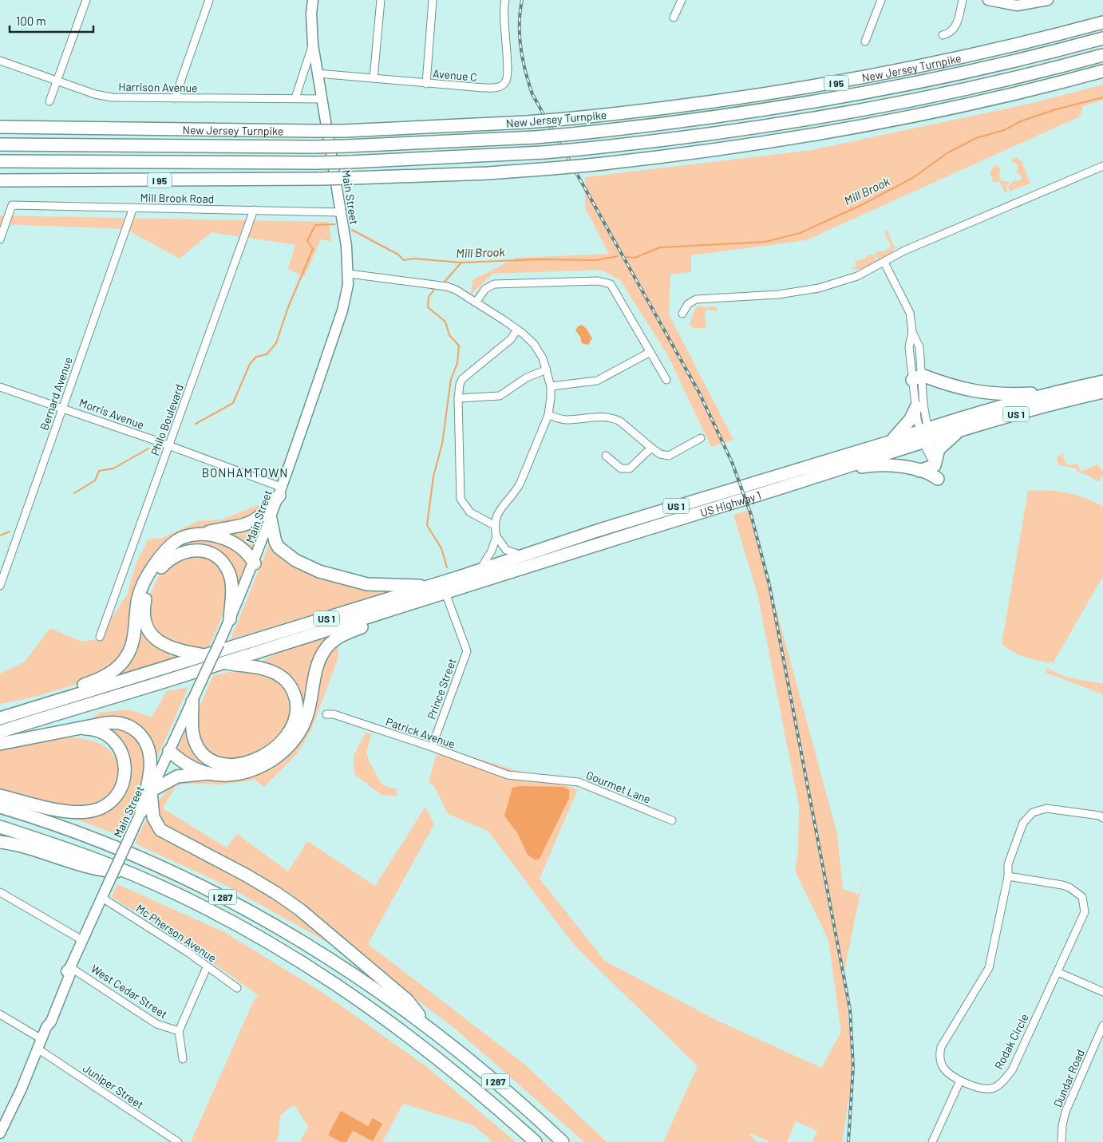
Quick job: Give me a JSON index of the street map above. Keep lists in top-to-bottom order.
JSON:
{
  "streets": {
    "highway": [
      "New Jersey Turnpike",
      "I 95",
      "US 1",
      "US Highway 1",
      "I 287"
    ],
    "main road": ["Main Street"],
    "street": [
      "Avenue C",
      "Harrison Avenue",
      "Mill Brook Road",
      "Bernard Avenue",
      "Morris Avenue",
      "Philo Boulevard",
      "Prince Street",
      "Patrick Avenue",
      "Gourmet Lane",
      "Mc Pherson Avenue",
      "West Cedar Street",
      "Rodak Circle",
      "Dundar Road",
      "Juniper Street"
    ]
  },
  "crossings": [
    ["Avenue C", "Main Street"],
    ["Harrison Avenue", "Main Street"],
    ["Main Street", "Mill Brook Road"],
    ["Main Street", "Morris Avenue"],
    ["Main Street", "Mc Pherson Avenue"],
    ["Main Street", "West Cedar Street"],
    ["Main Street", "Juniper Street"],
    ["Mill Brook Road", "Bernard Avenue"],
    ["Mill Brook Road", "Philo Boulevard"],
    ["Bernard Avenue", "Morris Avenue"],
    ["Morris Avenue", "Philo Boulevard"],
    ["US 1", "US Highway 1"],
    ["US 1", "Prince Street"],
    ["US Highway 1", "Prince Street"],
    ["Prince Street", "Patrick Avenue"],
    ["Patrick Avenue", "Gourmet Lane"]
  ],
  "districts": ["BONHAMTOWN"],
  "water": ["Mill Brook"],
  "scale_bar": "100 m"
}
